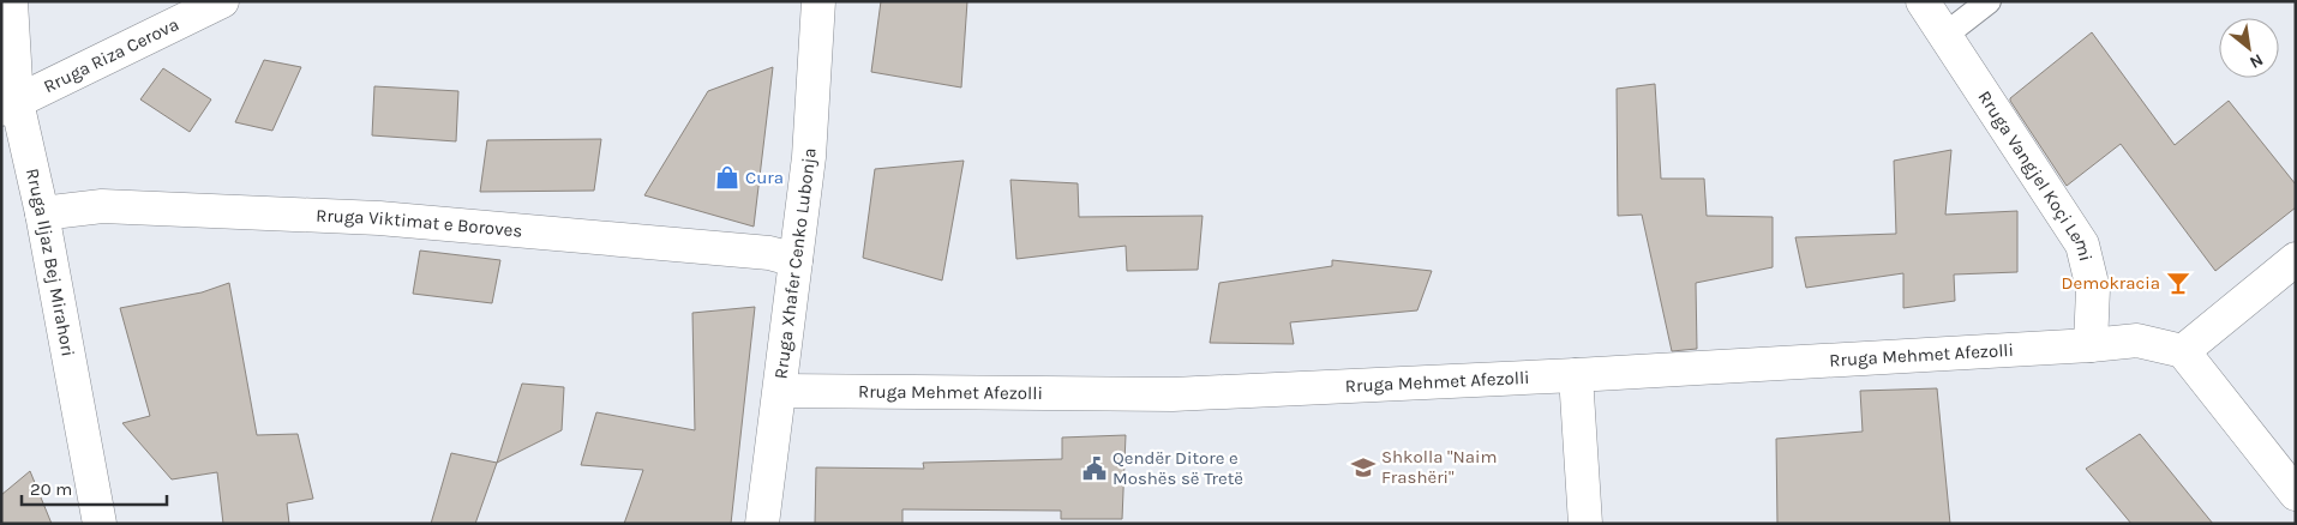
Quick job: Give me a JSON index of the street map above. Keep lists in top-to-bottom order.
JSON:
{
  "streets": {
    "street": [
      "Rruga Riza Cerova",
      "Rruga Vangjel Koçi Lemi",
      "Rruga Viktimat e Boroves",
      "Rruga Iljaz Bej Mirahori",
      "Rruga Xhafer Cenko Lubonja",
      "Rruga Mehmet Afezolli"
    ]
  },
  "crossings": [
    ["Rruga Riza Cerova", "Rruga Iljaz Bej Mirahori"],
    ["Rruga Vangjel Koçi Lemi", "Rruga Mehmet Afezolli"],
    ["Rruga Viktimat e Boroves", "Rruga Iljaz Bej Mirahori"],
    ["Rruga Viktimat e Boroves", "Rruga Xhafer Cenko Lubonja"],
    ["Rruga Xhafer Cenko Lubonja", "Rruga Mehmet Afezolli"]
  ],
  "places": {
    "shop": ["Cura"],
    "bar": ["Demokracia"],
    "school or university": ["Shkolla \"Naim Frashëri\""],
    "public building": ["Qendër Ditore e Moshës së Tretë"]
  },
  "scale_bar": "20 m",
  "north": "bottom right"
}
